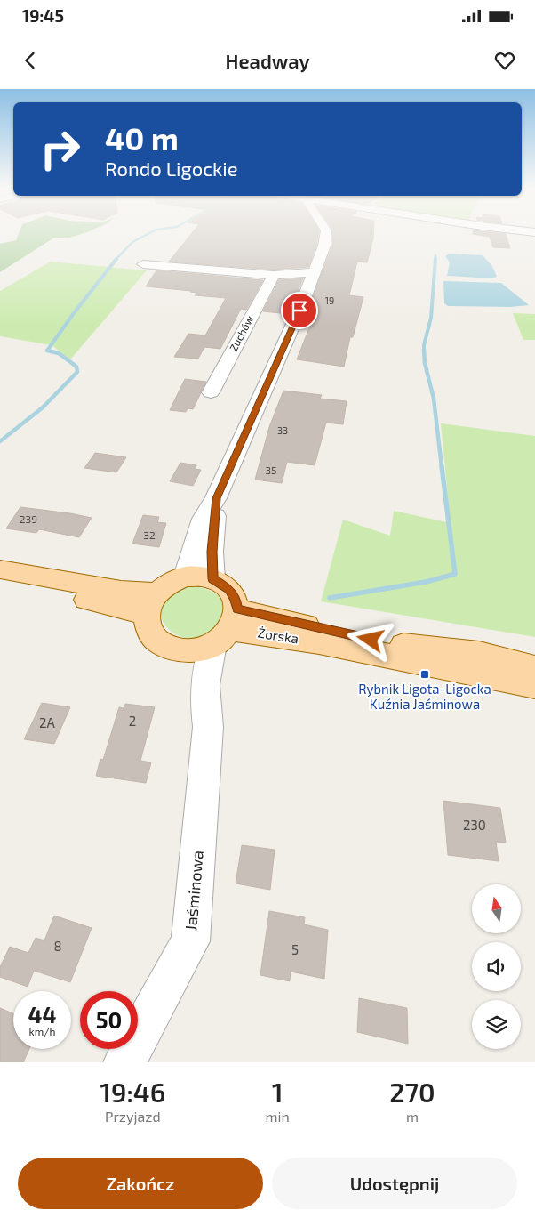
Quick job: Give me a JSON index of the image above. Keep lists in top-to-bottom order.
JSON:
{
  "streets": {
    "main road": ["Żorska"],
    "street": ["Zuchów", "Jaśminowa"]
  },
  "crossings": [
    ["Żorska", "Jaśminowa"]
  ],
  "places": {
    "transit": ["Rybnik Ligota-Ligocka Kuźnia Jaśminowa"]
  },
  "house_numbers": [
    "19",
    "33",
    "35",
    "239",
    "32",
    "2",
    "2A",
    "230",
    "8",
    "5"
  ],
  "north": "top",
  "page": {
    "status": "19:45",
    "header": "Headway",
    "turn": ["40 m", "Rondo Ligockie"],
    "speed": "44 km/h",
    "limit": "50",
    "eta": [
      "19:46",
      "Przyjazd",
      "1",
      "min",
      "270",
      "m"
    ],
    "buttons": ["Zakończ", "Udostępnij"]
  }
}
